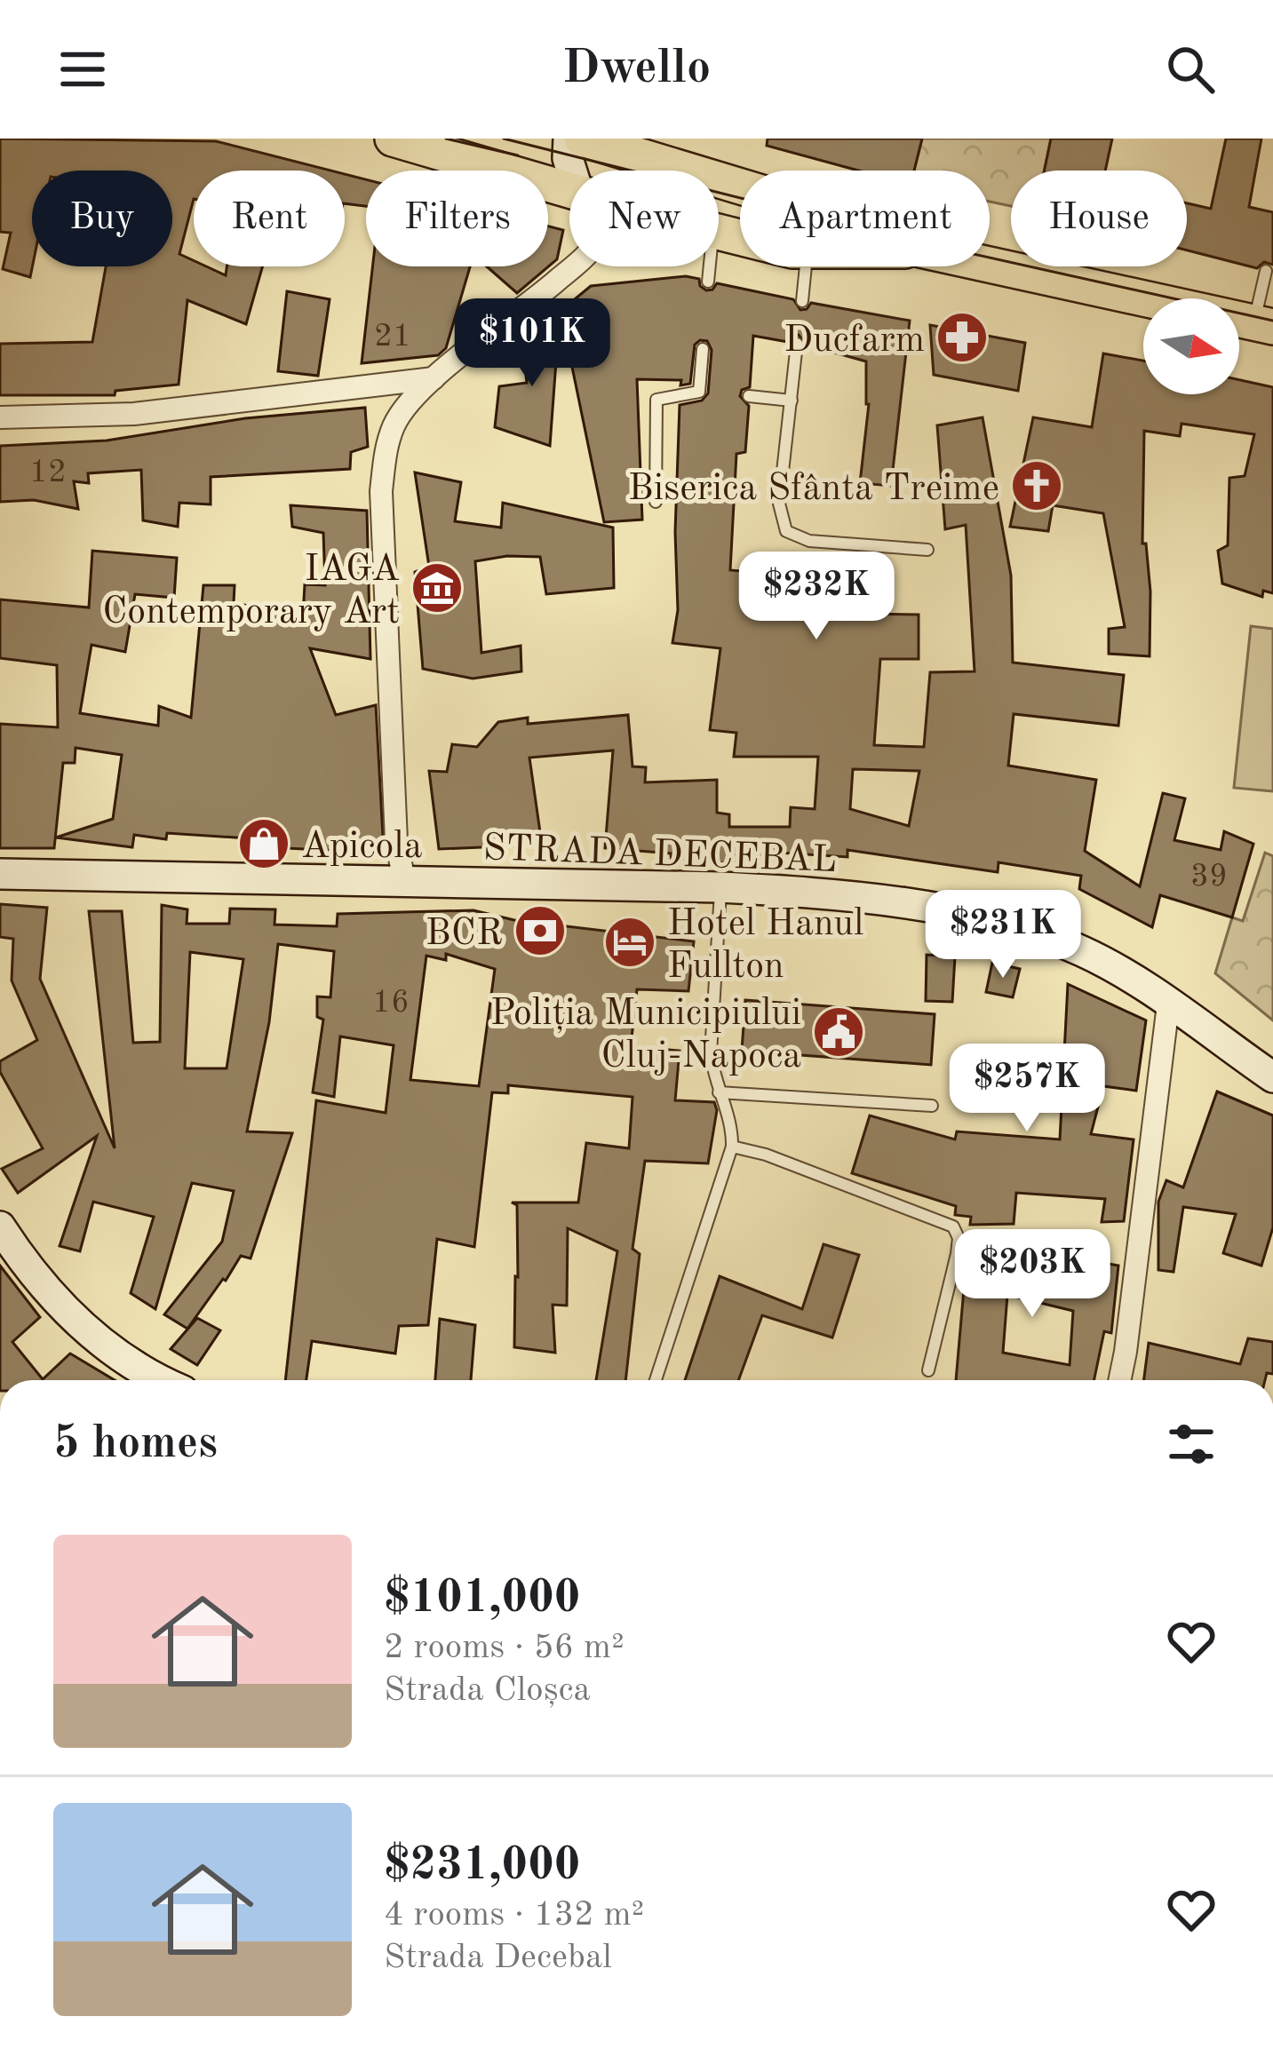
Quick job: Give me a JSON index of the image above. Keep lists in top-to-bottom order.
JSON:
{
  "streets": {
    "street": ["STRADA DECEBAL"]
  },
  "places": {
    "pharmacy": ["Ducfarm"],
    "church": ["Biserica Sfânta Treime"],
    "museum": ["IAGA Contemporary Art"],
    "shop": ["Apicola"],
    "bank": ["BCR"],
    "hotel": ["Hotel Hanul Fullton"],
    "public building": ["Poliția Municipiului Cluj-Napoca"]
  },
  "house_numbers": [
    "21",
    "12",
    "39",
    "16"
  ],
  "north": "right",
  "page": {
    "header": "Dwello",
    "chip": [
      "Buy",
      "Rent",
      "Filters",
      "New",
      "Apartment",
      "House"
    ],
    "price": [
      "$101K",
      "$232K",
      "$231K",
      "$257K",
      "$203K"
    ],
    "heading": "5 homes",
    "list": [
      {
        "name": "$101,000",
        "note": "2 rooms · 56 m² · Strada Cloșca"
      },
      {
        "name": "$231,000",
        "note": "4 rooms · 132 m² · Strada Decebal"
      }
    ]
  }
}
